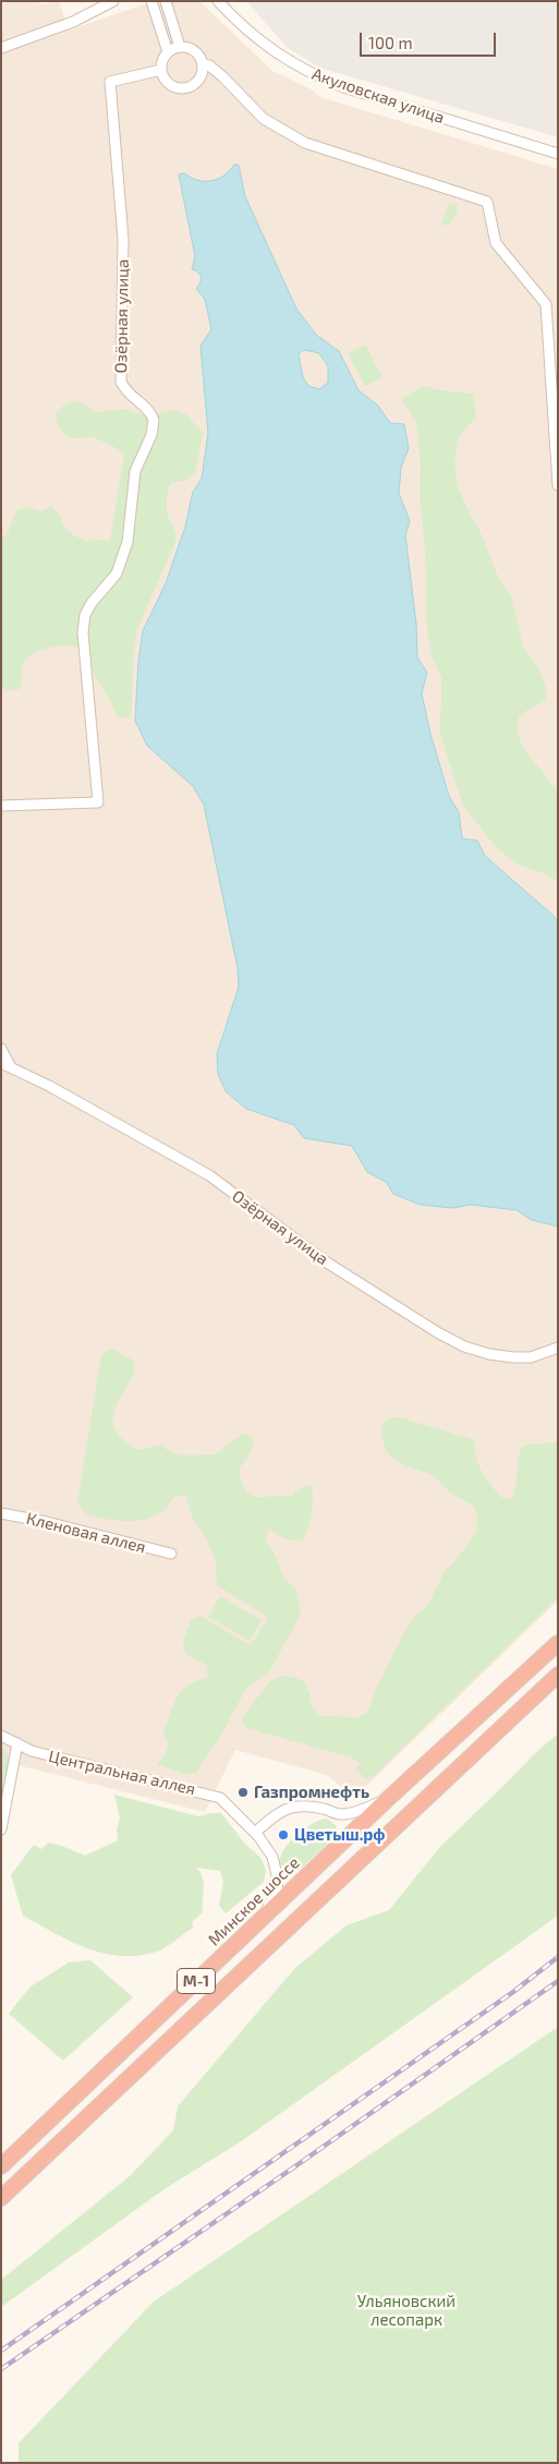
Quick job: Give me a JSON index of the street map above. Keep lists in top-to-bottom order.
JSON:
{
  "streets": {
    "highway": ["Минское шоссе", "М-1"],
    "street": [
      "Акуловская улица",
      "Озёрная улица",
      "Кленовая аллея",
      "Центральная аллея"
    ]
  },
  "parks": ["Ульяновский лесопарк"],
  "places": ["Газпромнефть", "Цветыш.рф"],
  "scale_bar": "100 m"
}
